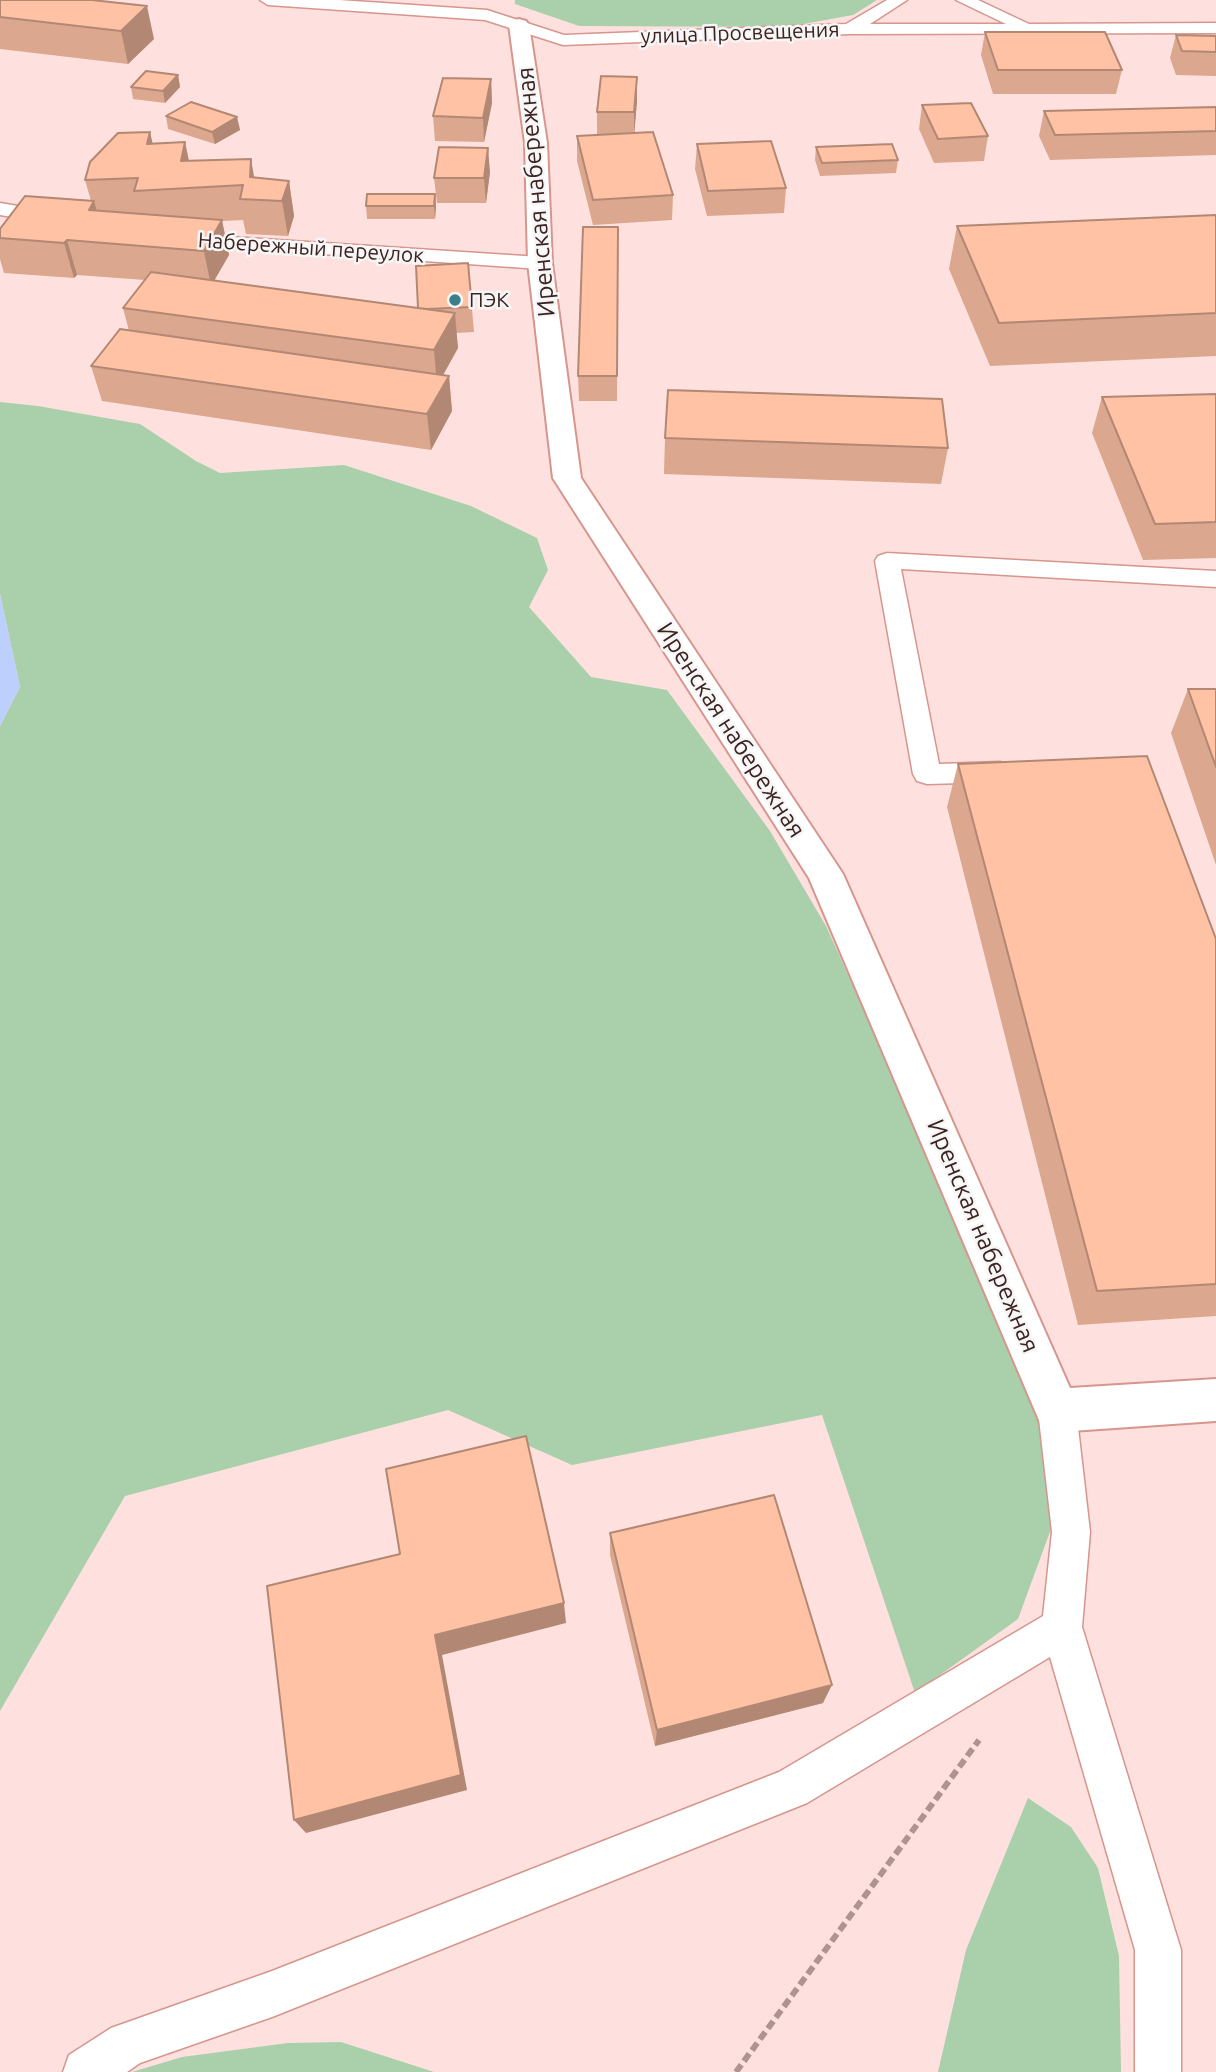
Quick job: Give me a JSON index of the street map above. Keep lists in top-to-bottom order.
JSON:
{
  "streets": {
    "street": ["Иренская набережная"],
    "lane": ["улица Просвещения", "Набережный переулок"]
  },
  "crossings": [
    ["улица Просвещения", "Иренская набережная"],
    ["Иренская набережная", "Набережный переулок"]
  ],
  "places": ["ПЭК"]
}
